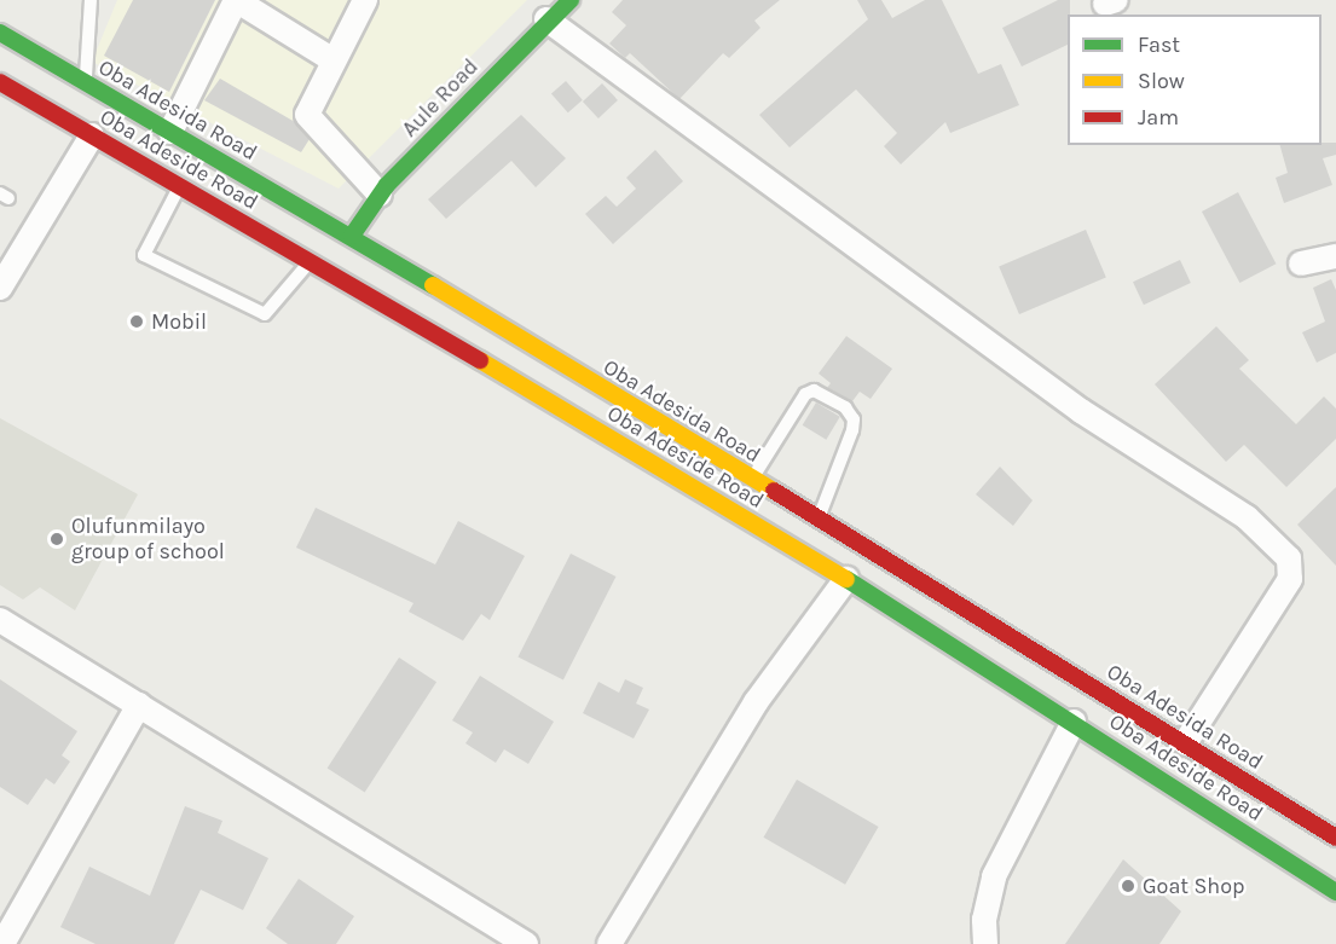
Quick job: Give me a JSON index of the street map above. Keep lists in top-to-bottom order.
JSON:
{
  "streets": {
    "main road": ["Aule Road", "Oba Adesida Road", "Oba Adeside Road"]
  },
  "crossings": [
    ["Aule Road", "Oba Adesida Road"]
  ],
  "places": ["Mobil", "Olufunmilayo group of school", "Goat Shop"],
  "legend": ["Fast", "Slow", "Jam"]
}
